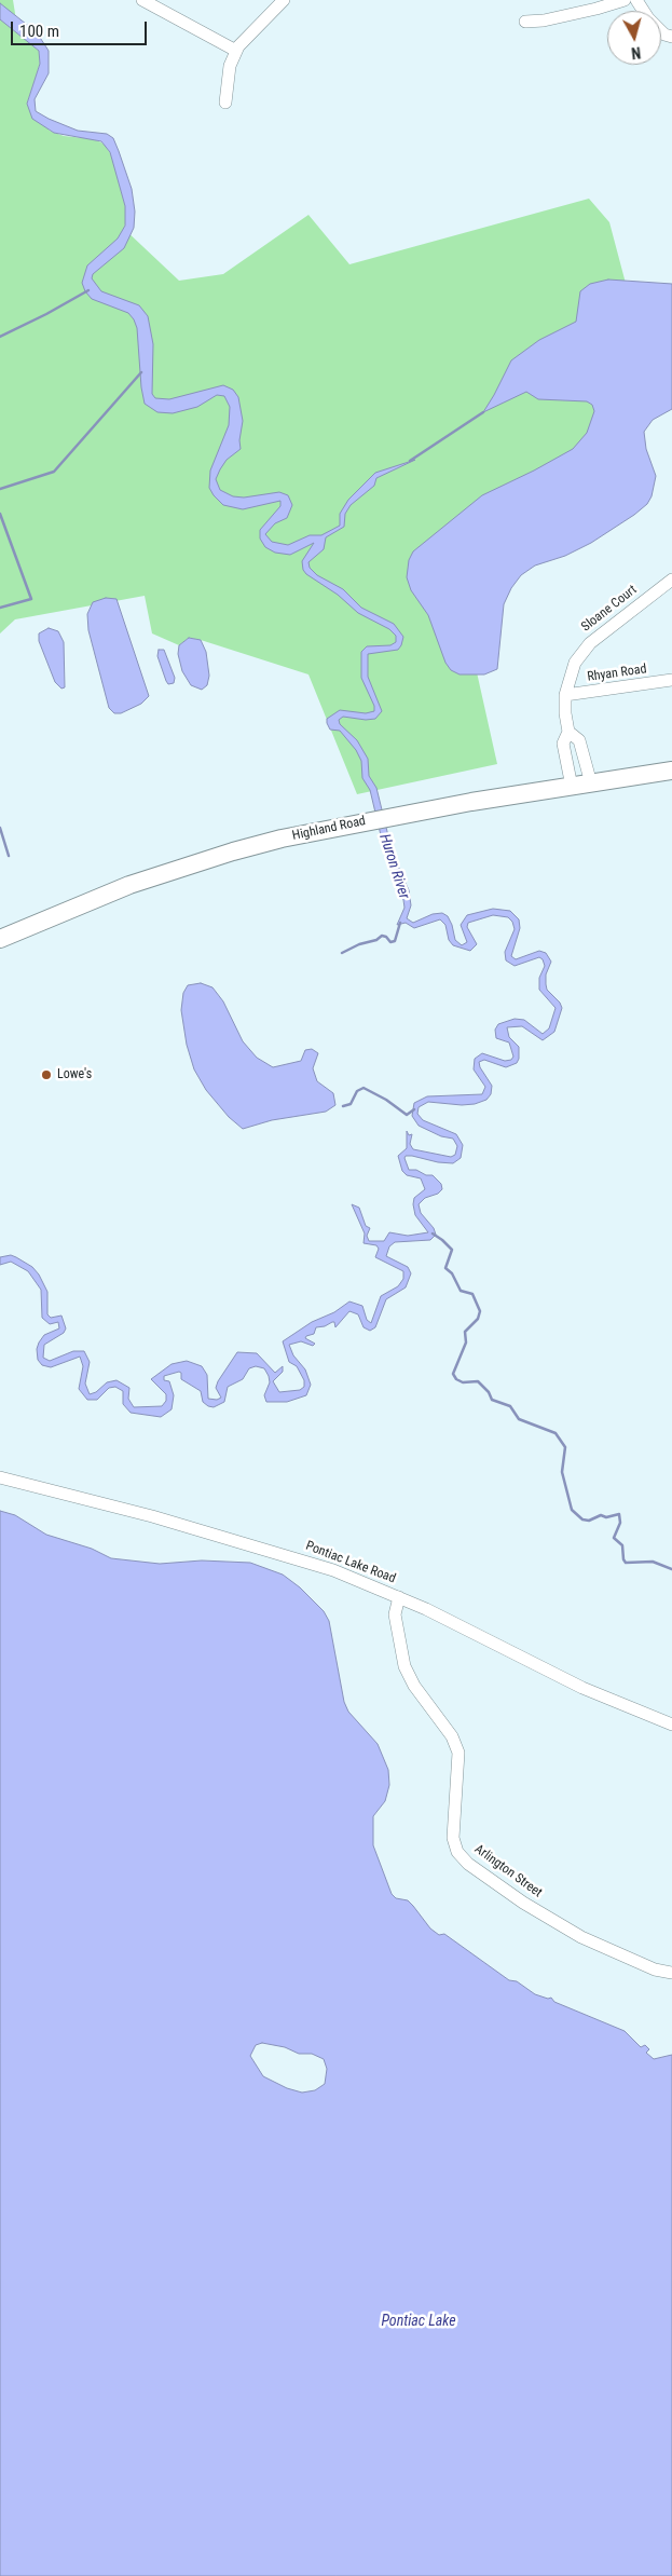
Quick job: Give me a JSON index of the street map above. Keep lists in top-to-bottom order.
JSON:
{
  "streets": {
    "highway": ["Highland Road"],
    "street": [
      "Sloane Court",
      "Rhyan Road",
      "Pontiac Lake Road",
      "Arlington Street"
    ]
  },
  "crossings": [
    ["Sloane Court", "Rhyan Road"],
    ["Sloane Court", "Highland Road"],
    ["Pontiac Lake Road", "Arlington Street"]
  ],
  "water": ["Huron River", "Pontiac Lake"],
  "places": ["Lowe's"],
  "scale_bar": "100 m",
  "north": "bottom"
}
